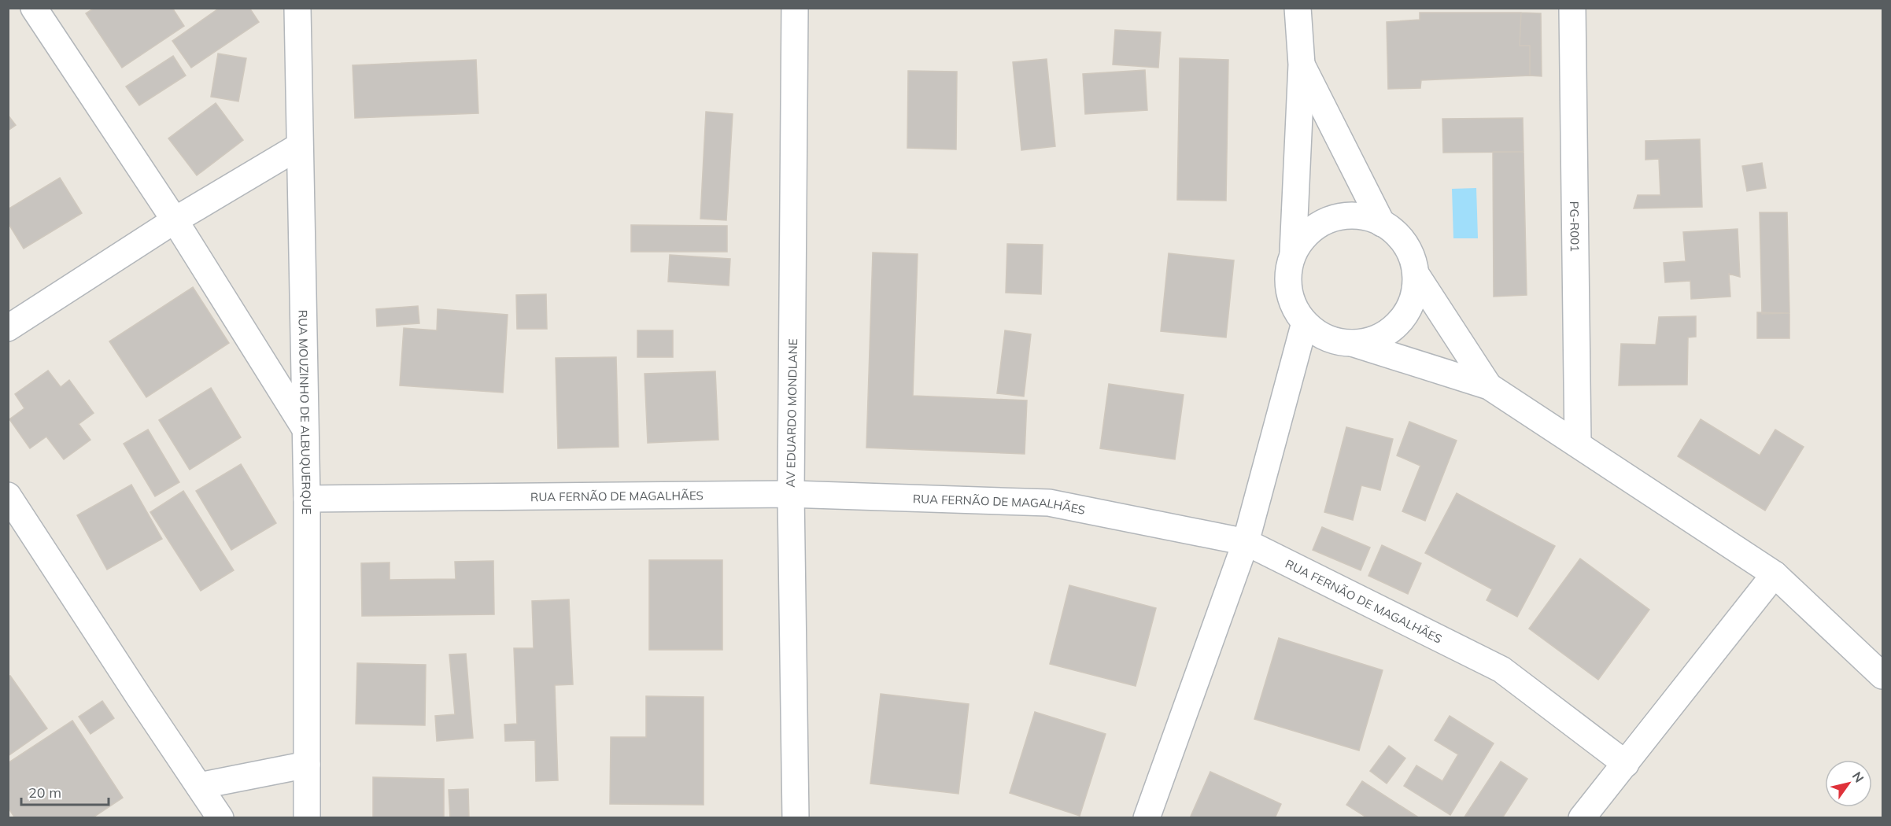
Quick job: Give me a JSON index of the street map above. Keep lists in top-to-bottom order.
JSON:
{
  "streets": {
    "street": [
      "PG-R001",
      "RUA MOUZINHO DE ALBUQUERQUE",
      "AV EDUARDO MONDLANE",
      "RUA FERNÃO DE MAGALHÃES"
    ]
  },
  "crossings": [
    ["RUA MOUZINHO DE ALBUQUERQUE", "RUA FERNÃO DE MAGALHÃES"],
    ["AV EDUARDO MONDLANE", "RUA FERNÃO DE MAGALHÃES"]
  ],
  "scale_bar": "20 m",
  "north": "top right"
}
